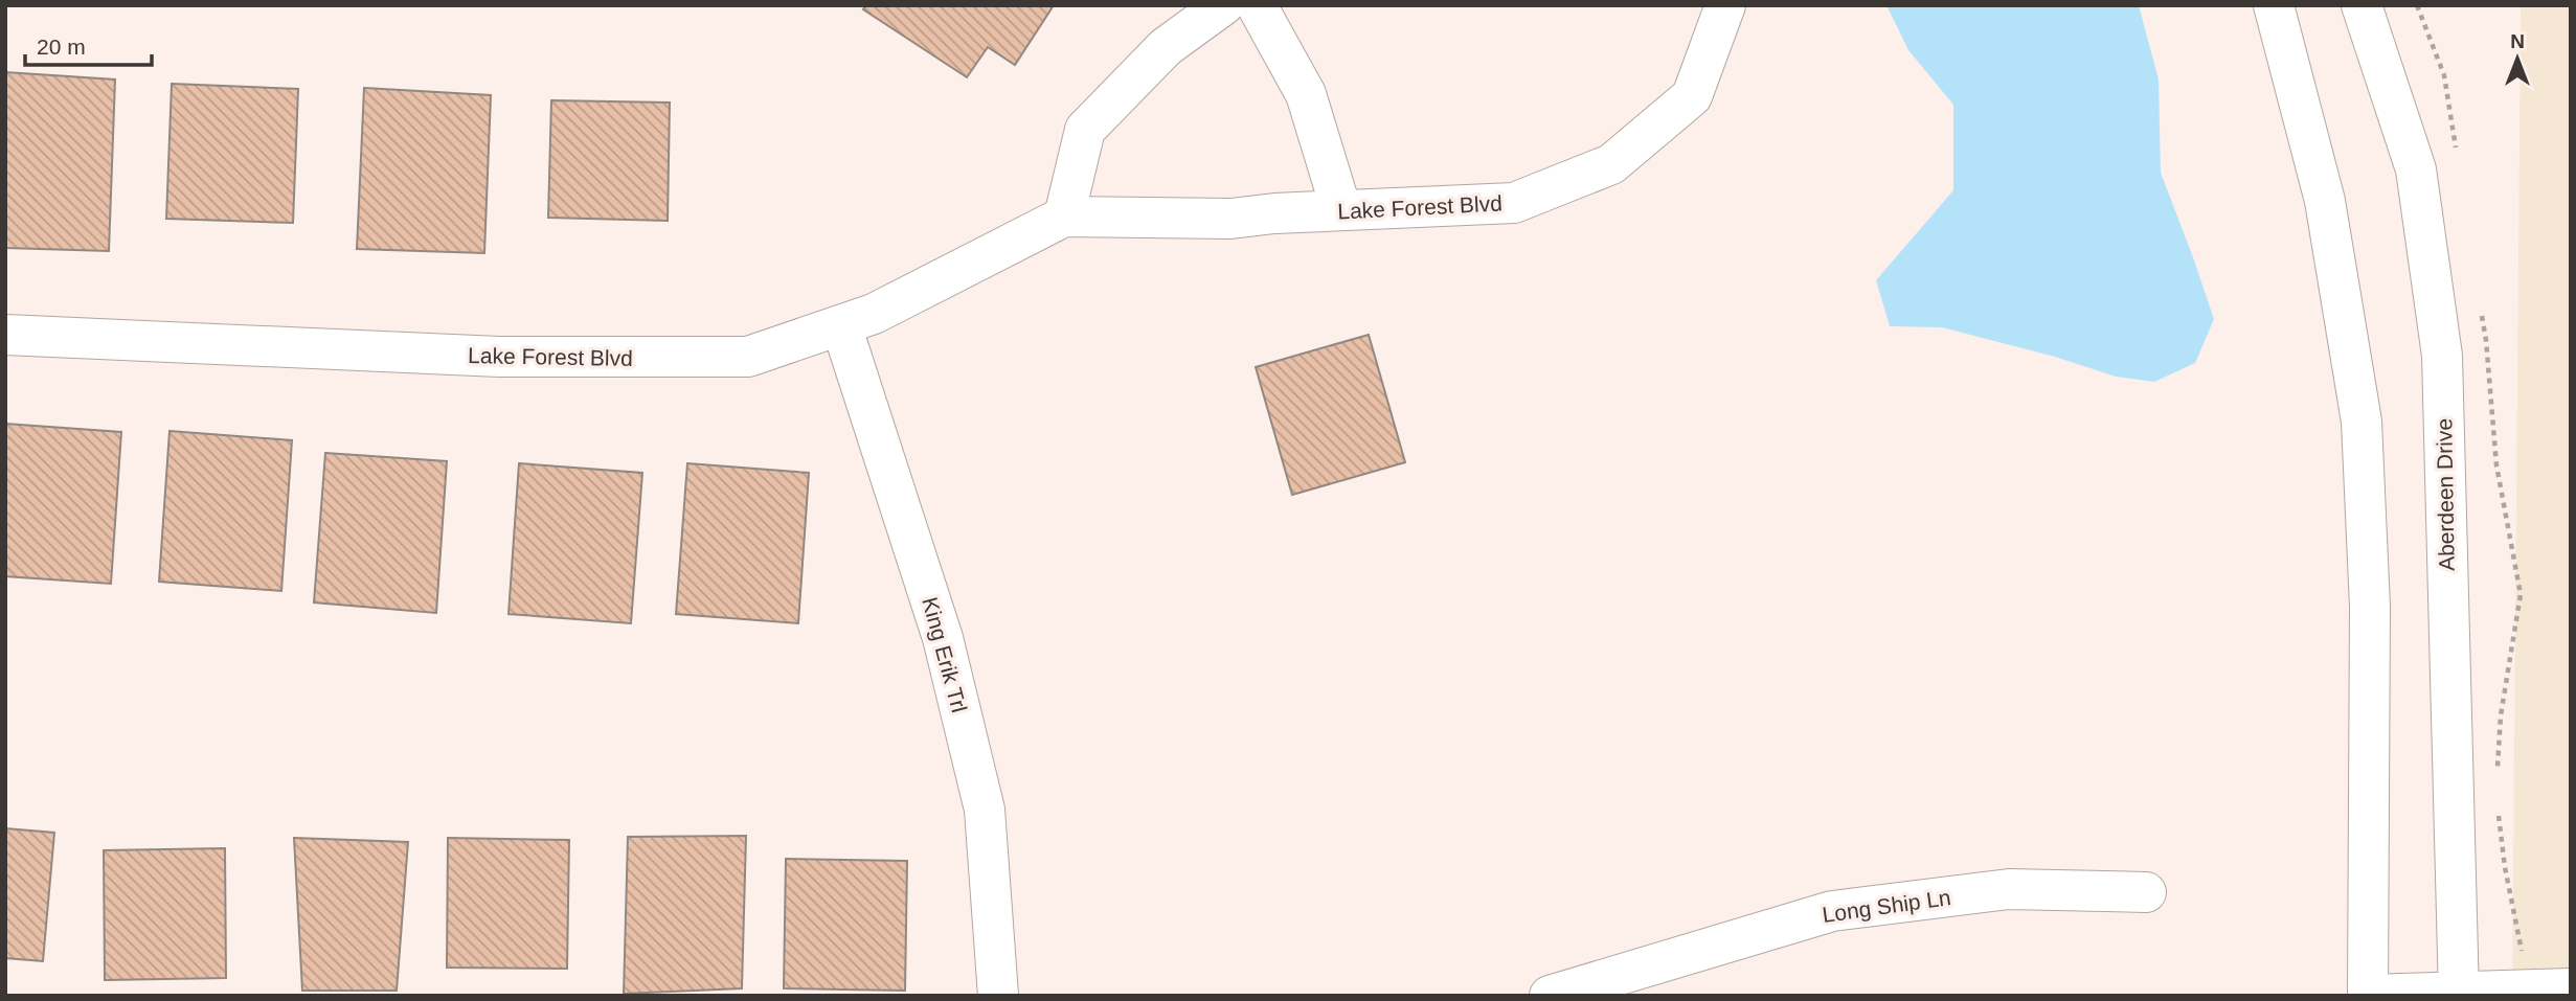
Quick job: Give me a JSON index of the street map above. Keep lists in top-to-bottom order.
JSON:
{
  "streets": {
    "street": [
      "Lake Forest Blvd",
      "Aberdeen Drive",
      "King Erik Trl",
      "Long Ship Ln"
    ]
  },
  "crossings": [
    ["Lake Forest Blvd", "King Erik Trl"]
  ],
  "scale_bar": "20 m",
  "north": "top"
}
